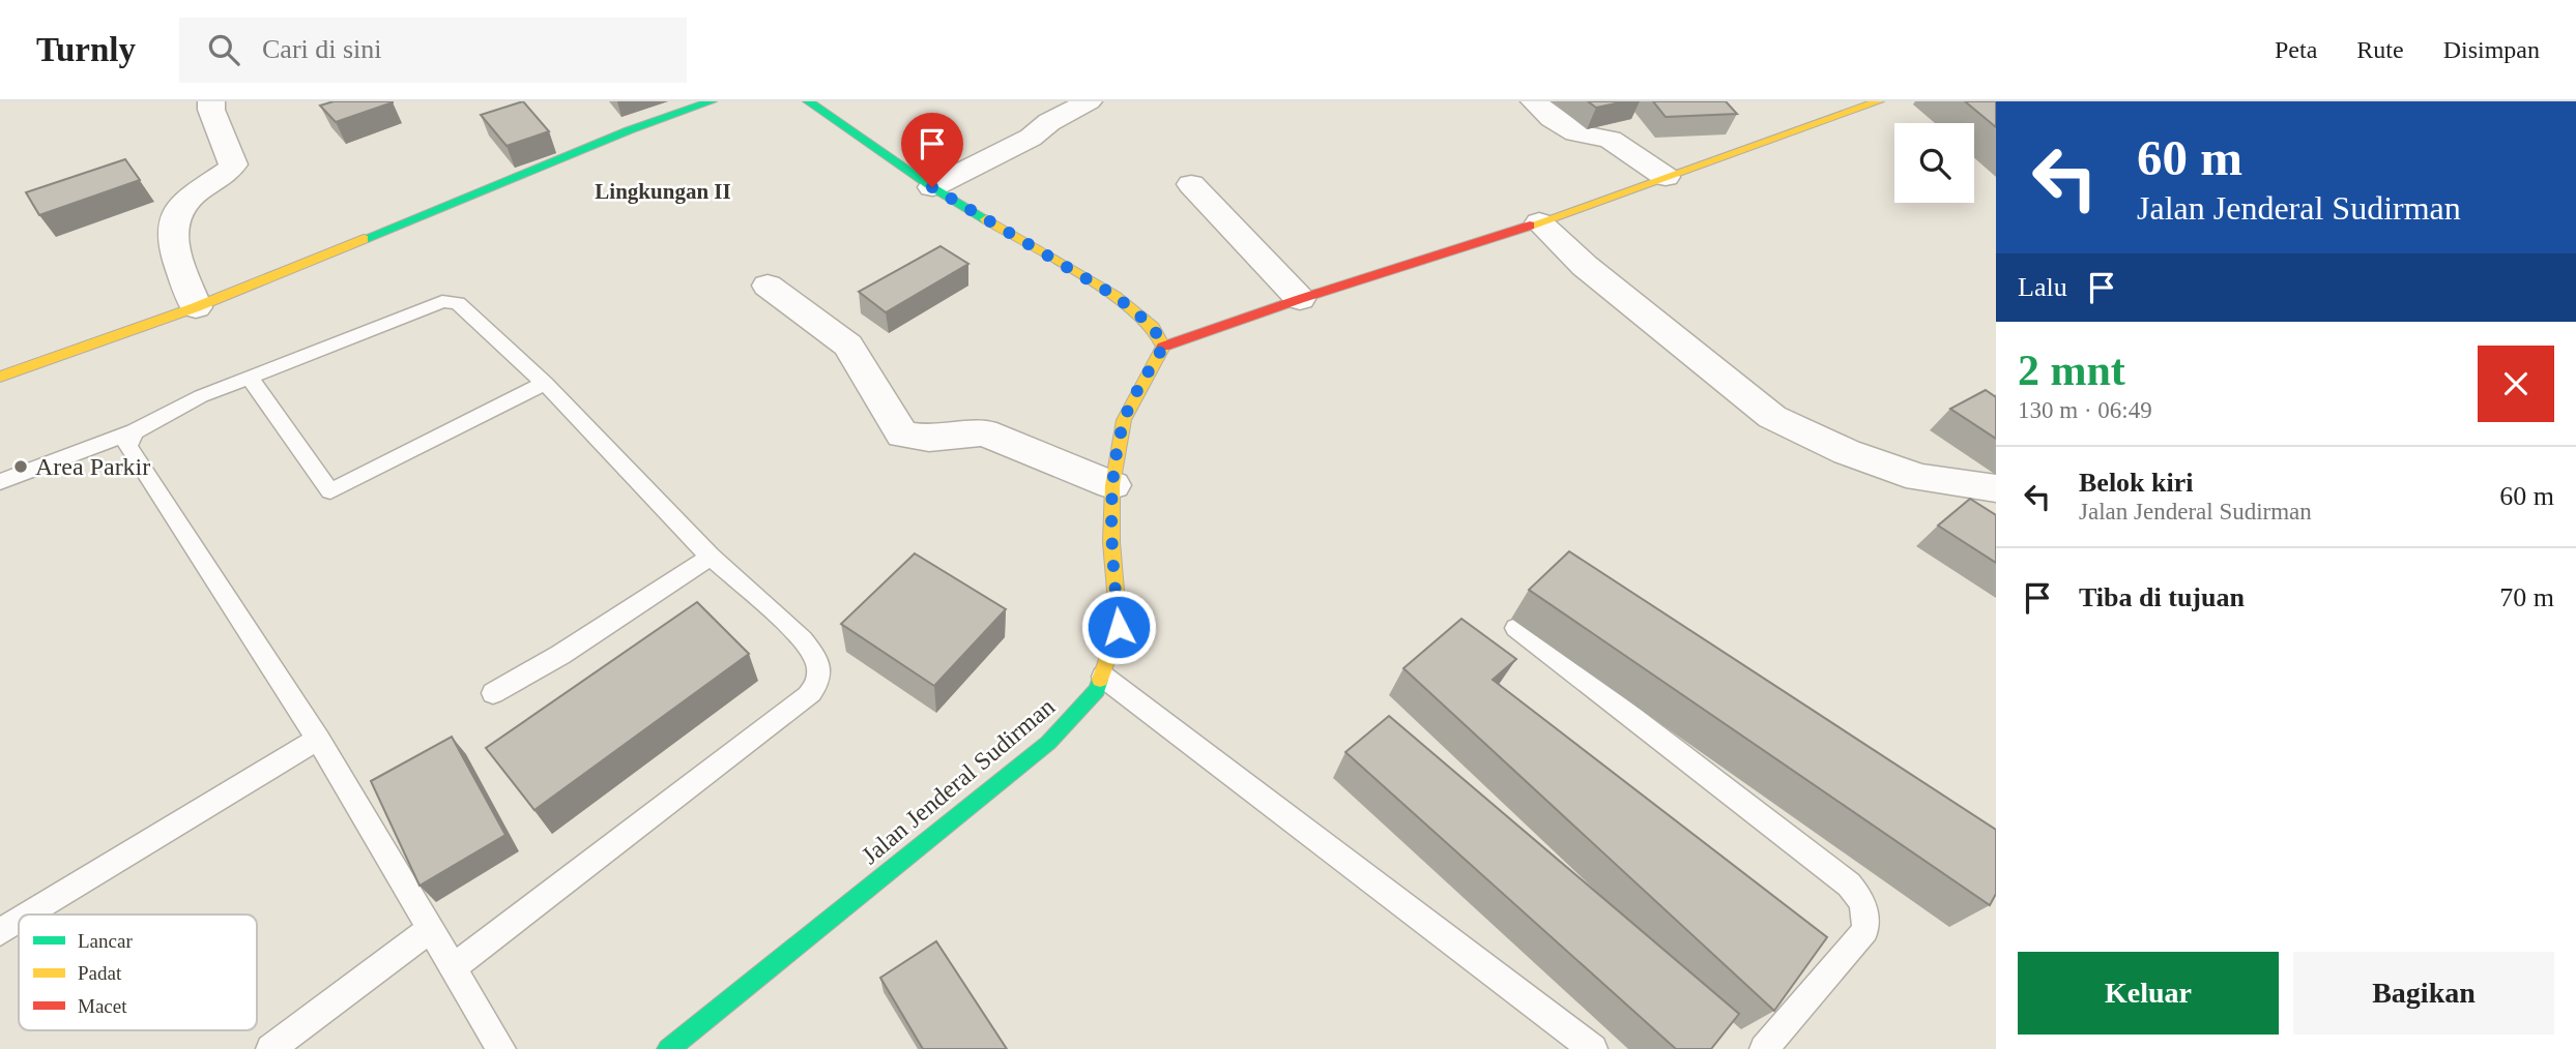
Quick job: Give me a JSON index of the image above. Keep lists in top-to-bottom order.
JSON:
{
  "streets": {
    "street": ["Jalan Jenderal Sudirman"]
  },
  "districts": ["Lingkungan II"],
  "places": ["Area Parkir"],
  "legend": ["Lancar", "Padat", "Macet"],
  "page": {
    "header": "Turnly",
    "search": "Cari di sini",
    "nav": ["Peta", "Rute", "Disimpan"],
    "turn": ["60 m", "Jalan Jenderal Sudirman"],
    "then": "Lalu",
    "heading": ["2 mnt", "130 m · 06:49"],
    "list": [
      {
        "name": "Belok kiri",
        "note": "Jalan Jenderal Sudirman",
        "value": "60 m"
      },
      {
        "name": "Tiba di tujuan",
        "value": "70 m"
      }
    ],
    "buttons": ["Keluar", "Bagikan"]
  }
}
